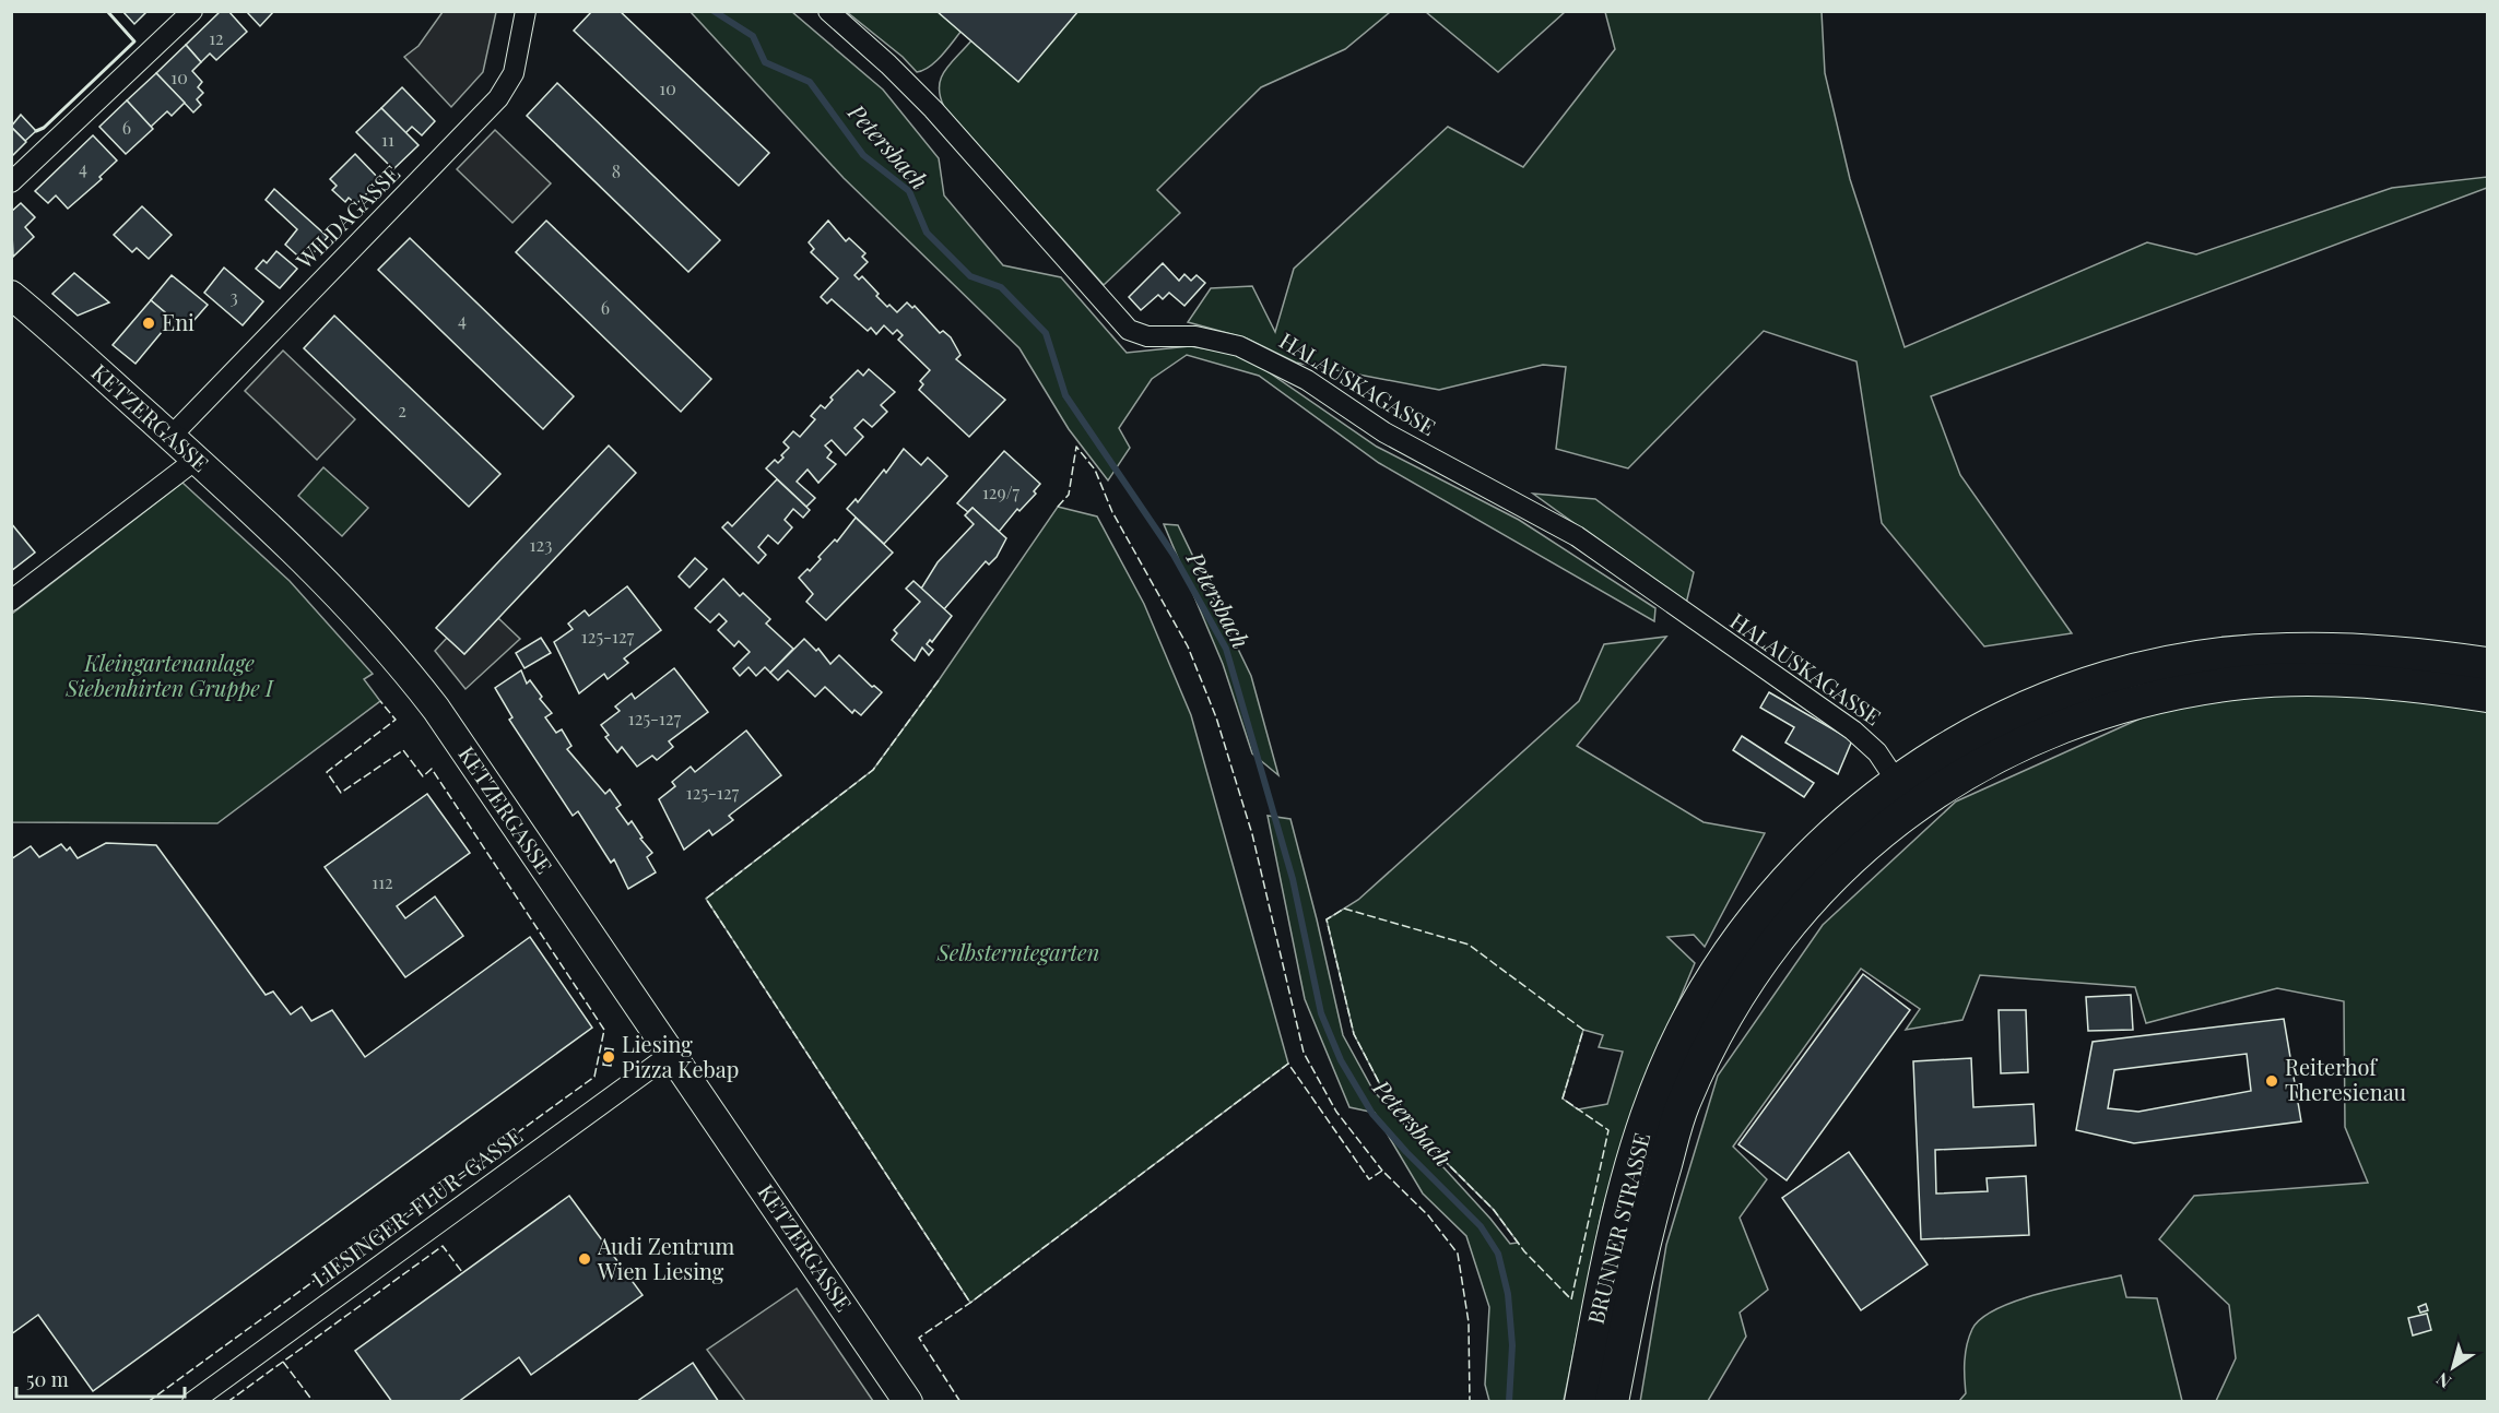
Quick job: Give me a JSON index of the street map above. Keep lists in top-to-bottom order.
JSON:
{
  "streets": {
    "main road": ["KETZERGASSE", "BRUNNER STRASSE"],
    "street": ["WILDAGASSE", "HALAUSKAGASSE", "LIESINGER-FLUR-GASSE"]
  },
  "crossings": [
    ["WILDAGASSE", "KETZERGASSE"],
    ["HALAUSKAGASSE", "BRUNNER STRASSE"],
    ["KETZERGASSE", "LIESINGER-FLUR-GASSE"]
  ],
  "water": ["Petersbach"],
  "parks": ["Kleingartenanlage Siebenhirten Gruppe I", "Selbsterntegarten"],
  "places": [
    "Eni",
    "Liesing Pizza Kebap",
    "Reiterhof Theresienau",
    "Audi Zentrum Wien Liesing"
  ],
  "house_numbers": [
    "12",
    "10",
    "10",
    "6",
    "11",
    "4",
    "8",
    "3",
    "6",
    "4",
    "2",
    "129/7",
    "123",
    "125-127",
    "125-127",
    "125-127",
    "112"
  ],
  "scale_bar": "50 m",
  "north": "bottom left"
}
